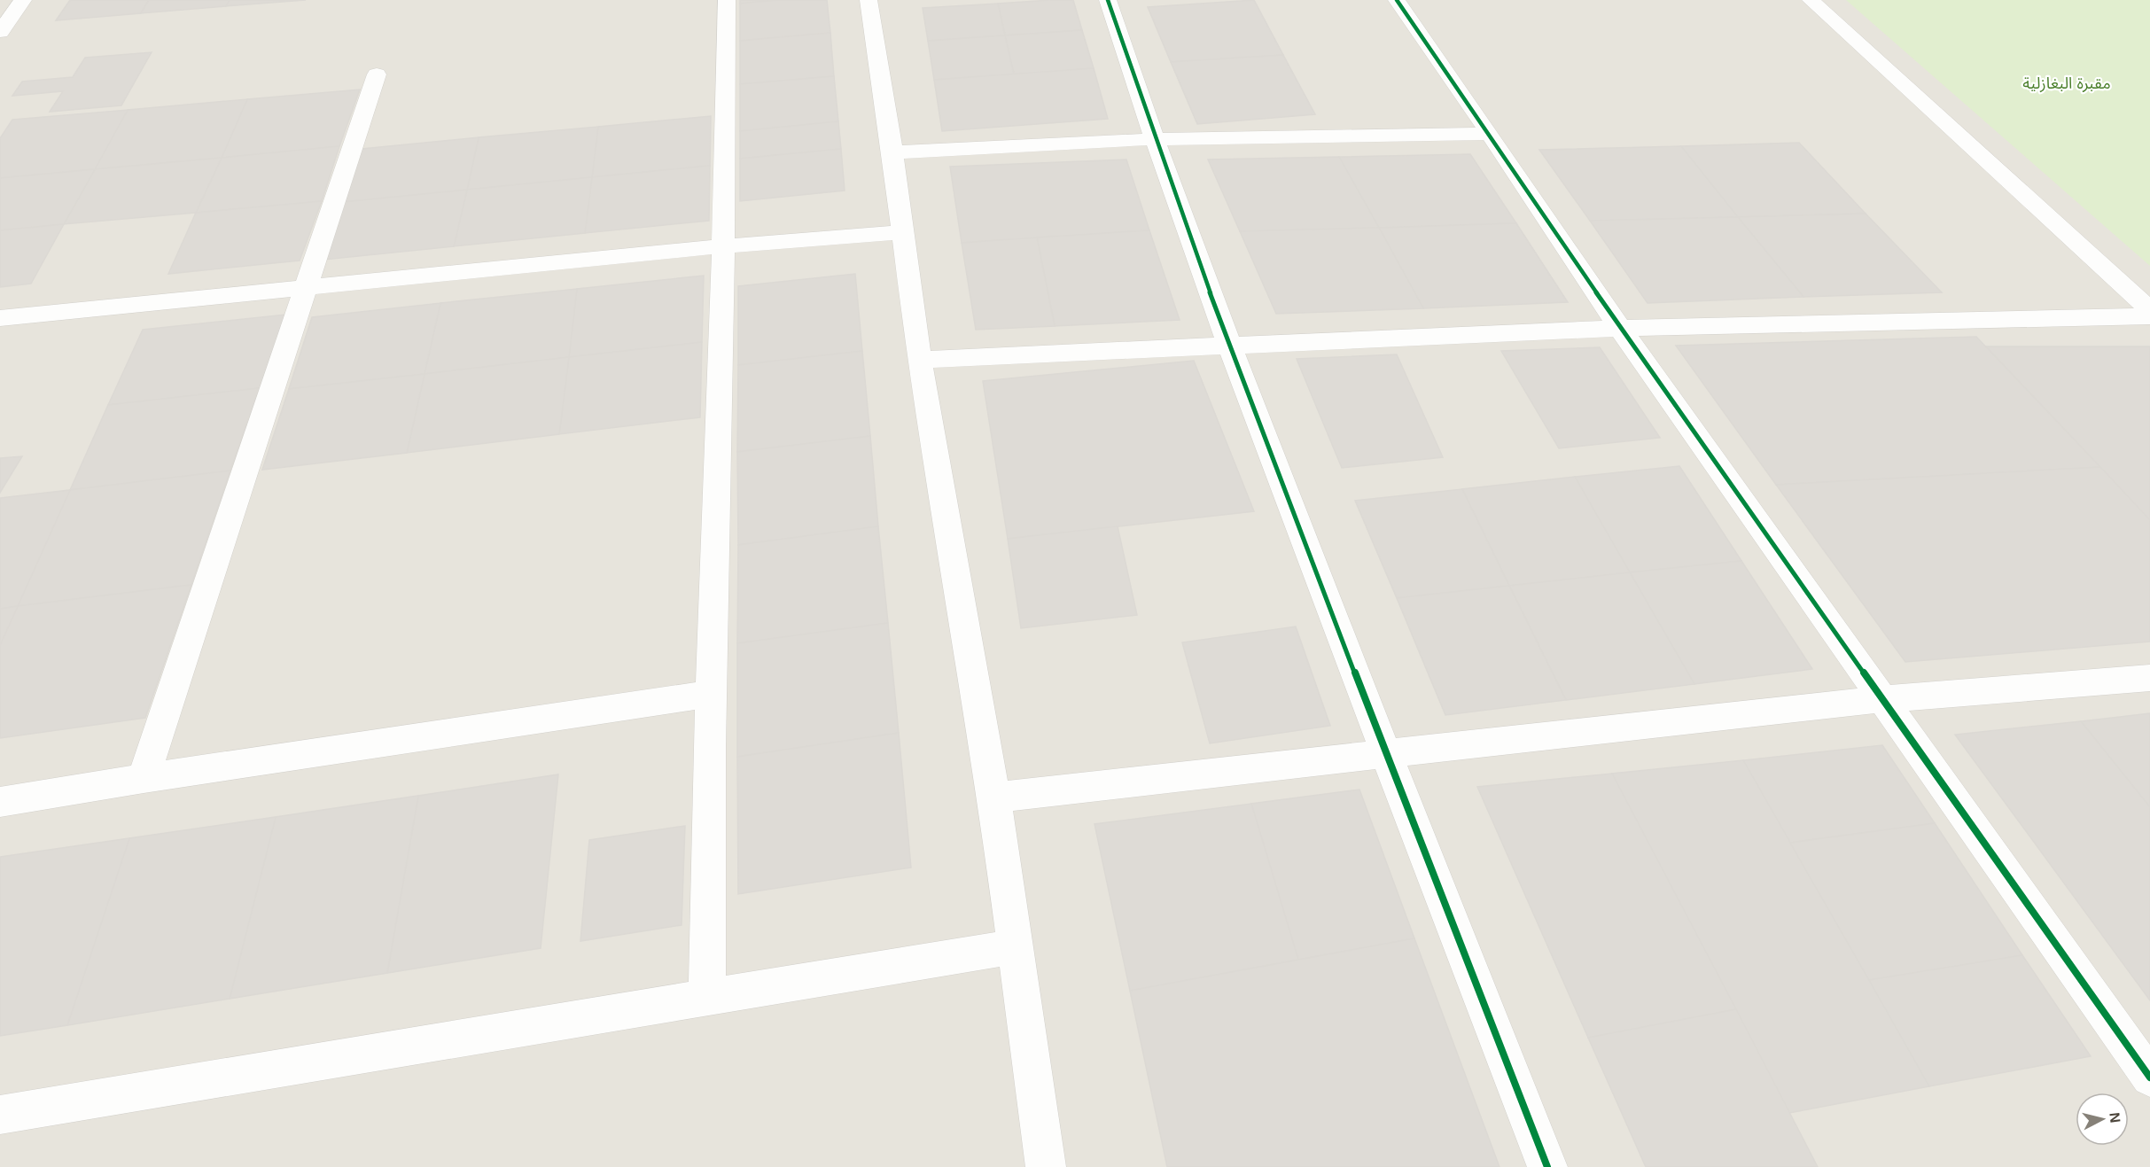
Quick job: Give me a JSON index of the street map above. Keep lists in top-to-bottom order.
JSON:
{
  "parks": ["مقبرة البغازلية"],
  "north": "right"
}
